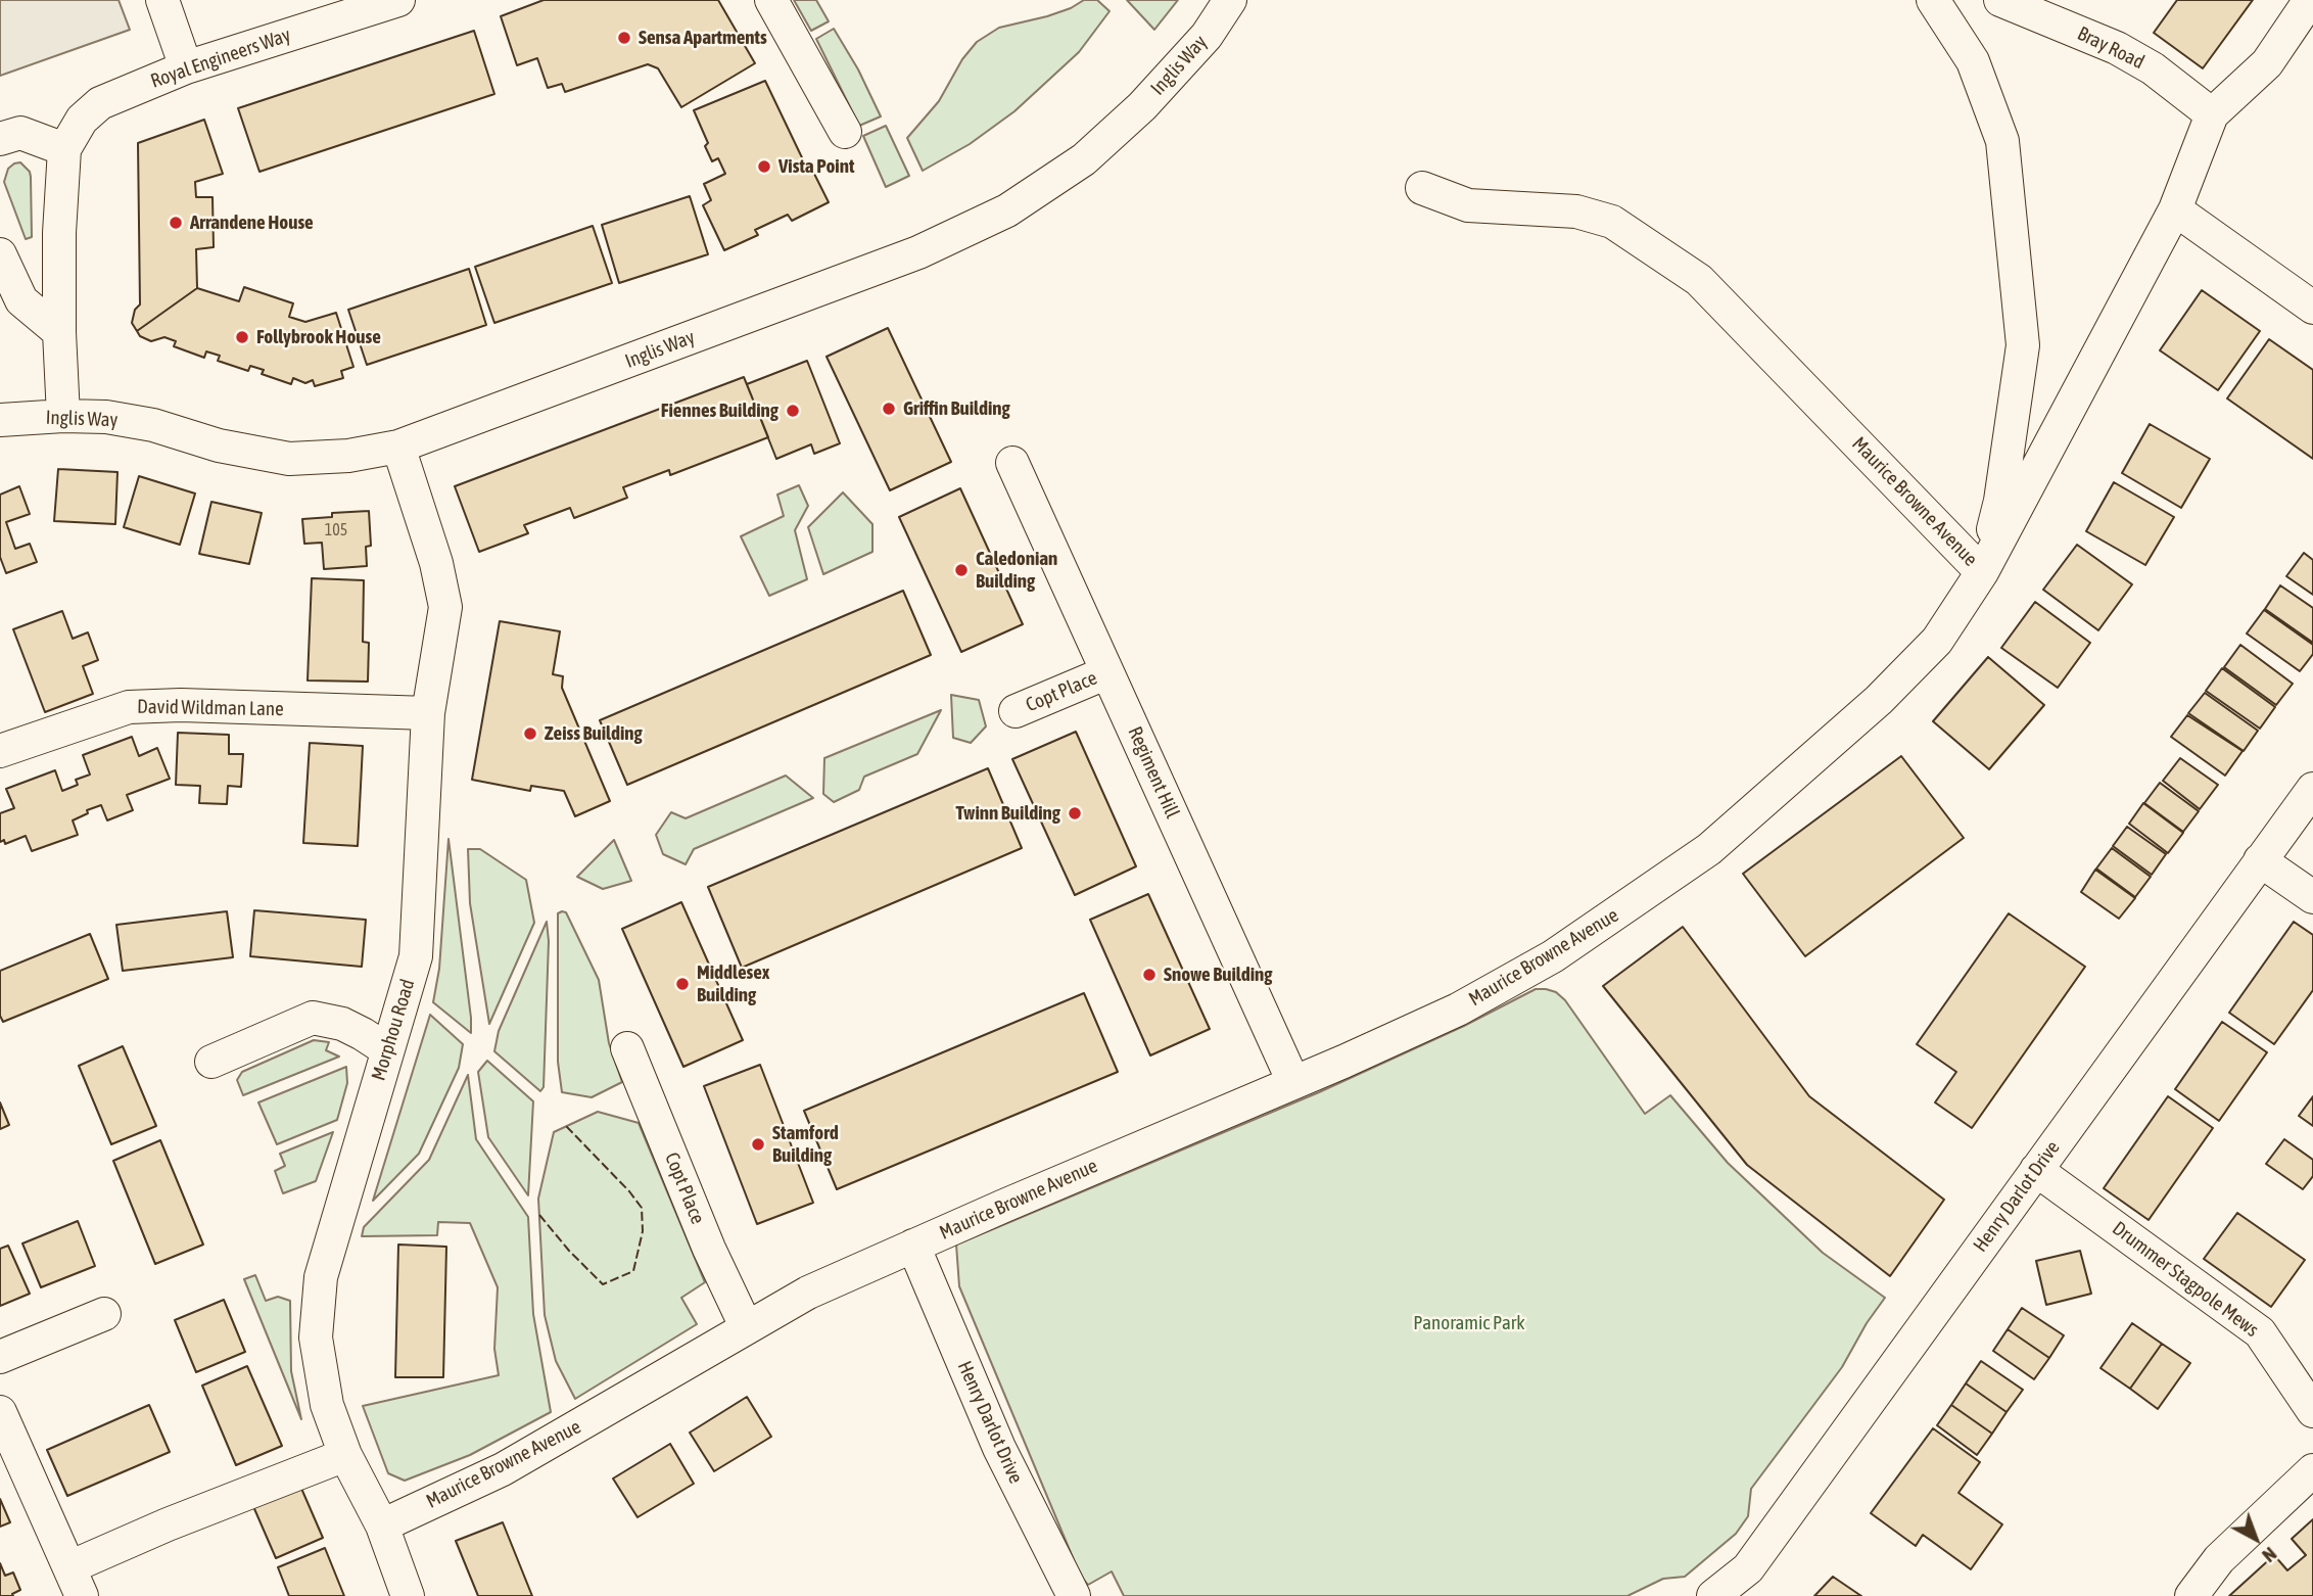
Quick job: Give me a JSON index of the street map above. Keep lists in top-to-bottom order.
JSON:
{
  "streets": {
    "street": [
      "Bray Road",
      "Royal Engineers Way",
      "Inglis Way",
      "Maurice Browne Avenue",
      "Copt Place",
      "David Wildman Lane",
      "Regiment Hill",
      "Morphou Road",
      "Henry Darlot Drive",
      "Drummer Stagpole Mews"
    ]
  },
  "crossings": [
    ["Royal Engineers Way", "Inglis Way"],
    ["Inglis Way", "Morphou Road"],
    ["Maurice Browne Avenue", "Copt Place"],
    ["Maurice Browne Avenue", "Regiment Hill"],
    ["Maurice Browne Avenue", "Morphou Road"],
    ["Maurice Browne Avenue", "Henry Darlot Drive"],
    ["Copt Place", "Regiment Hill"],
    ["David Wildman Lane", "Morphou Road"],
    ["Henry Darlot Drive", "Drummer Stagpole Mews"]
  ],
  "parks": ["Panoramic Park"],
  "places": [
    "Sensa Apartments",
    "Vista Point",
    "Arrandene House",
    "Follybrook House",
    "Griffin Building",
    "Fiennes Building",
    "Caledonian Building",
    "Zeiss Building",
    "Twinn Building",
    "Snowe Building",
    "Middlesex Building",
    "Stamford Building"
  ],
  "house_numbers": ["105"],
  "north": "bottom right"
}
